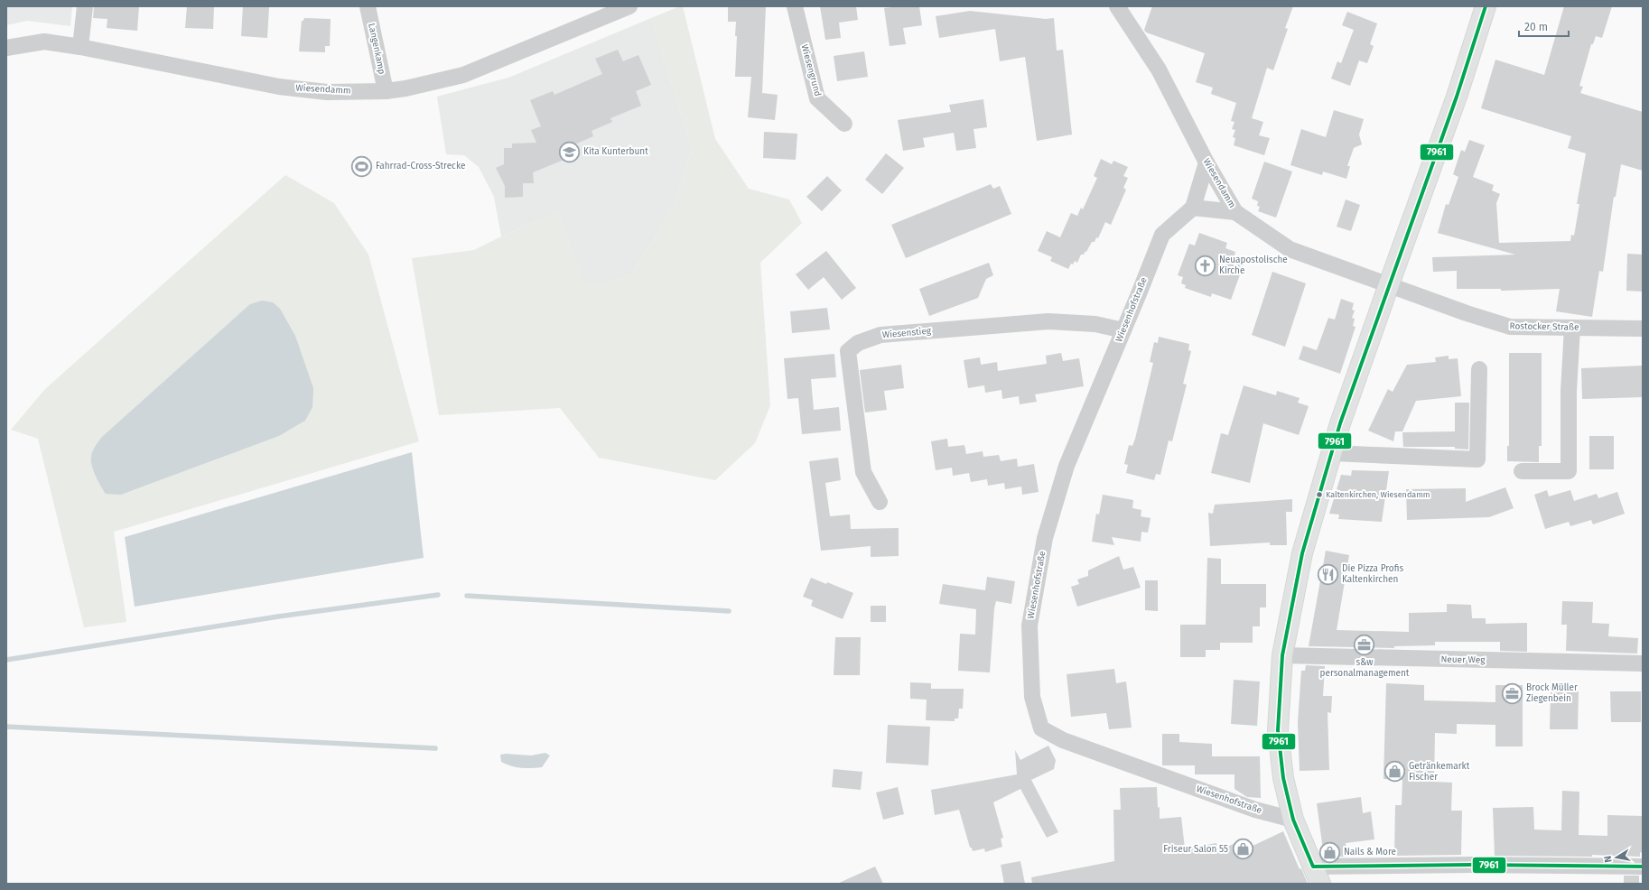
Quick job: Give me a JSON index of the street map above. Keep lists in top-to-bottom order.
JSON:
{
  "streets": {
    "street": [
      "Langenkamp",
      "Wiesengrund",
      "Wiesendamm",
      "Wiesenhofstraße",
      "Rostocker Straße",
      "Wiesenstieg",
      "Neuer Weg"
    ]
  },
  "crossings": [
    ["Langenkamp", "Wiesendamm"],
    ["Wiesendamm", "Rostocker Straße"],
    ["Wiesenhofstraße", "Wiesenstieg"]
  ],
  "places": {
    "school or university": ["Kita Kunterbunt"],
    "sports": ["Fahrrad-Cross-Strecke"],
    "church": ["Neuapostolische Kirche"],
    "other": ["Kaltenkirchen, Wiesendamm"],
    "restaurant": ["Die Pizza Profis Kaltenkirchen"],
    "office": ["s&w personalmanagement", "Brock Müller Ziegenbein"],
    "shop": ["Getränkemarkt Fischer", "Friseur Salon 55", "Nails & More"]
  },
  "lines": ["transit line 7961"],
  "scale_bar": "20 m",
  "north": "left"
}
